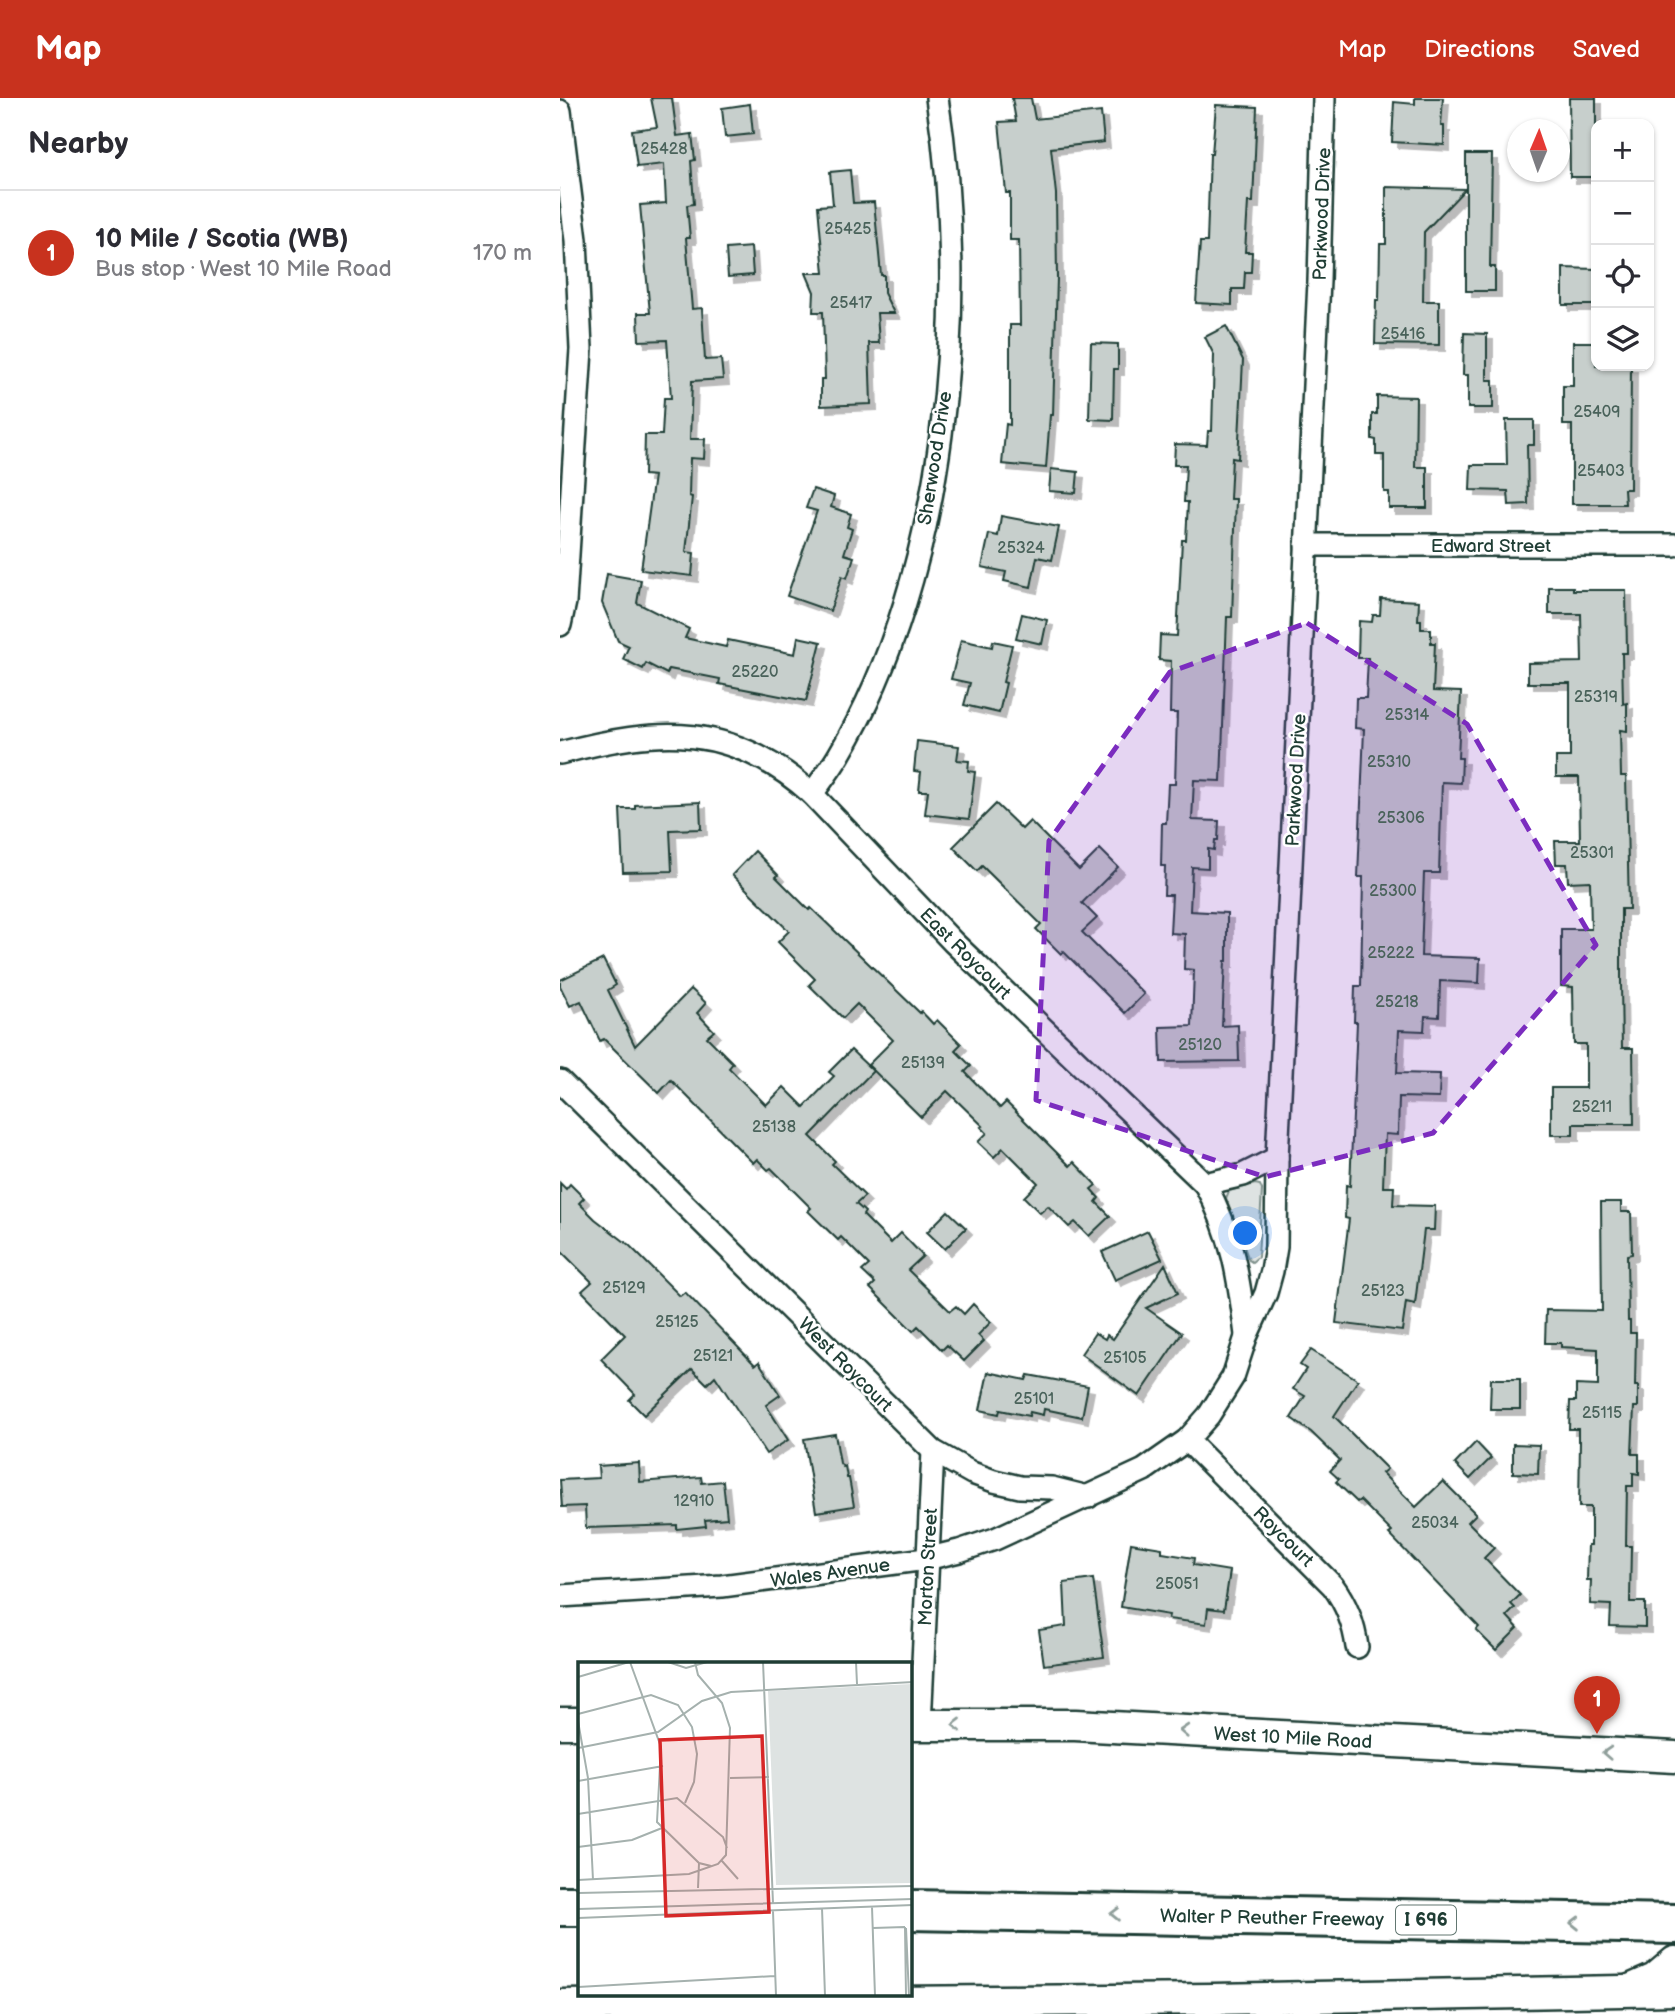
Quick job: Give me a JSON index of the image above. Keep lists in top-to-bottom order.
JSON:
{
  "streets": {
    "highway": ["Walter P Reuther Freeway", "I 696"],
    "main road": ["West 10 Mile Road"],
    "street": [
      "Parkwood Drive",
      "Sherwood Drive",
      "Edward Street",
      "East Roycourt",
      "West Roycourt",
      "Roycourt",
      "Morton Street",
      "Wales Avenue"
    ]
  },
  "crossings": [
    ["Parkwood Drive", "Edward Street"],
    ["Parkwood Drive", "East Roycourt"],
    ["Parkwood Drive", "Roycourt"],
    ["Sherwood Drive", "East Roycourt"],
    ["West Roycourt", "Morton Street"],
    ["West Roycourt", "Wales Avenue"],
    ["Morton Street", "Wales Avenue"],
    ["Morton Street", "West 10 Mile Road"]
  ],
  "one_way": ["Walter P Reuther Freeway"],
  "house_numbers": [
    "25428",
    "25425",
    "25417",
    "25416",
    "25409",
    "25403",
    "25324",
    "25220",
    "25319",
    "25314",
    "25310",
    "25306",
    "25301",
    "25300",
    "25222",
    "25218",
    "25120",
    "25139",
    "25211",
    "25138",
    "25129",
    "25123",
    "25125",
    "25121",
    "25105",
    "25101",
    "25115",
    "12910",
    "25034",
    "25051"
  ],
  "north": "top",
  "page": {
    "header": "Map",
    "nav": ["Map", "Directions", "Saved"],
    "heading": "Nearby",
    "map_buttons": ["+", "−"],
    "list": [
      {
        "mark": "1",
        "name": "10 Mile / Scotia (WB)",
        "note": "Bus stop · West 10 Mile Road",
        "value": "170 m"
      }
    ],
    "pins": "1"
  }
}
